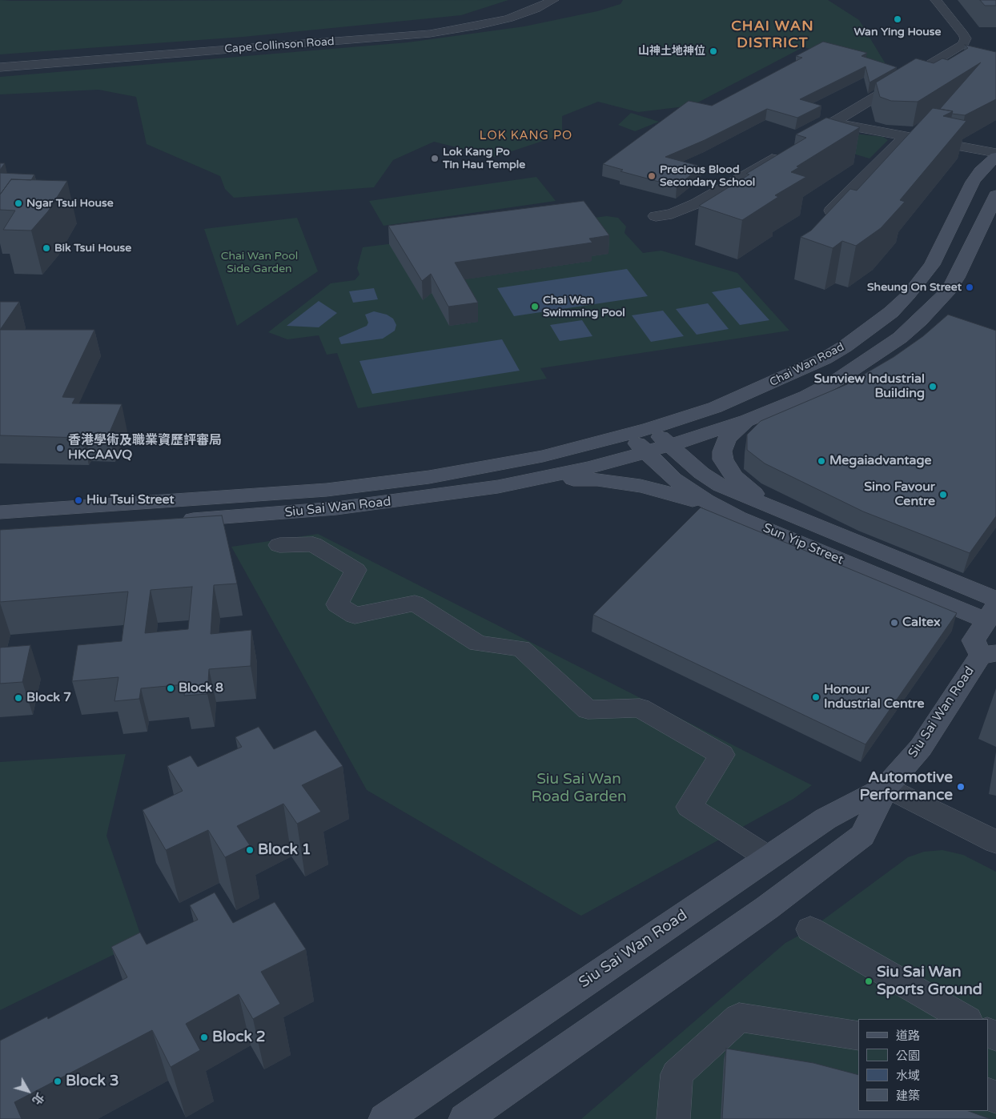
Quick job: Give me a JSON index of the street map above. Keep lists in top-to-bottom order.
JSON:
{
  "streets": {
    "main road": ["Chai Wan Road", "Siu Sai Wan Road", "Sun Yip Street"],
    "street": ["Cape Collinson Road"]
  },
  "crossings": [
    ["Chai Wan Road", "Siu Sai Wan Road"],
    ["Chai Wan Road", "Sun Yip Street"],
    ["Siu Sai Wan Road", "Sun Yip Street"]
  ],
  "districts": ["CHAI WAN DISTRICT", "LOK KANG PO"],
  "parks": ["Chai Wan Pool Side Garden", "Siu Sai Wan Road Garden"],
  "places": [
    "Wan Ying House",
    "山神土地神位",
    "Lok Kang Po Tin Hau Temple",
    "Precious Blood Secondary School",
    "Ngar Tsui House",
    "Bik Tsui House",
    "Sheung On Street",
    "Chai Wan Swimming Pool",
    "Sunview Industrial Building",
    "香港學術及職業資歷評審局 HKCAAVQ",
    "Megaiadvantage",
    "Sino Favour Centre",
    "Hiu Tsui Street",
    "Caltex",
    "Block 8",
    "Honour Industrial Centre",
    "Block 7",
    "Automotive Performance",
    "Block 1",
    "Siu Sai Wan Sports Ground",
    "Block 2",
    "Block 3"
  ],
  "legend": [
    "道路",
    "公園",
    "水域",
    "建築"
  ],
  "north": "bottom right"
}
